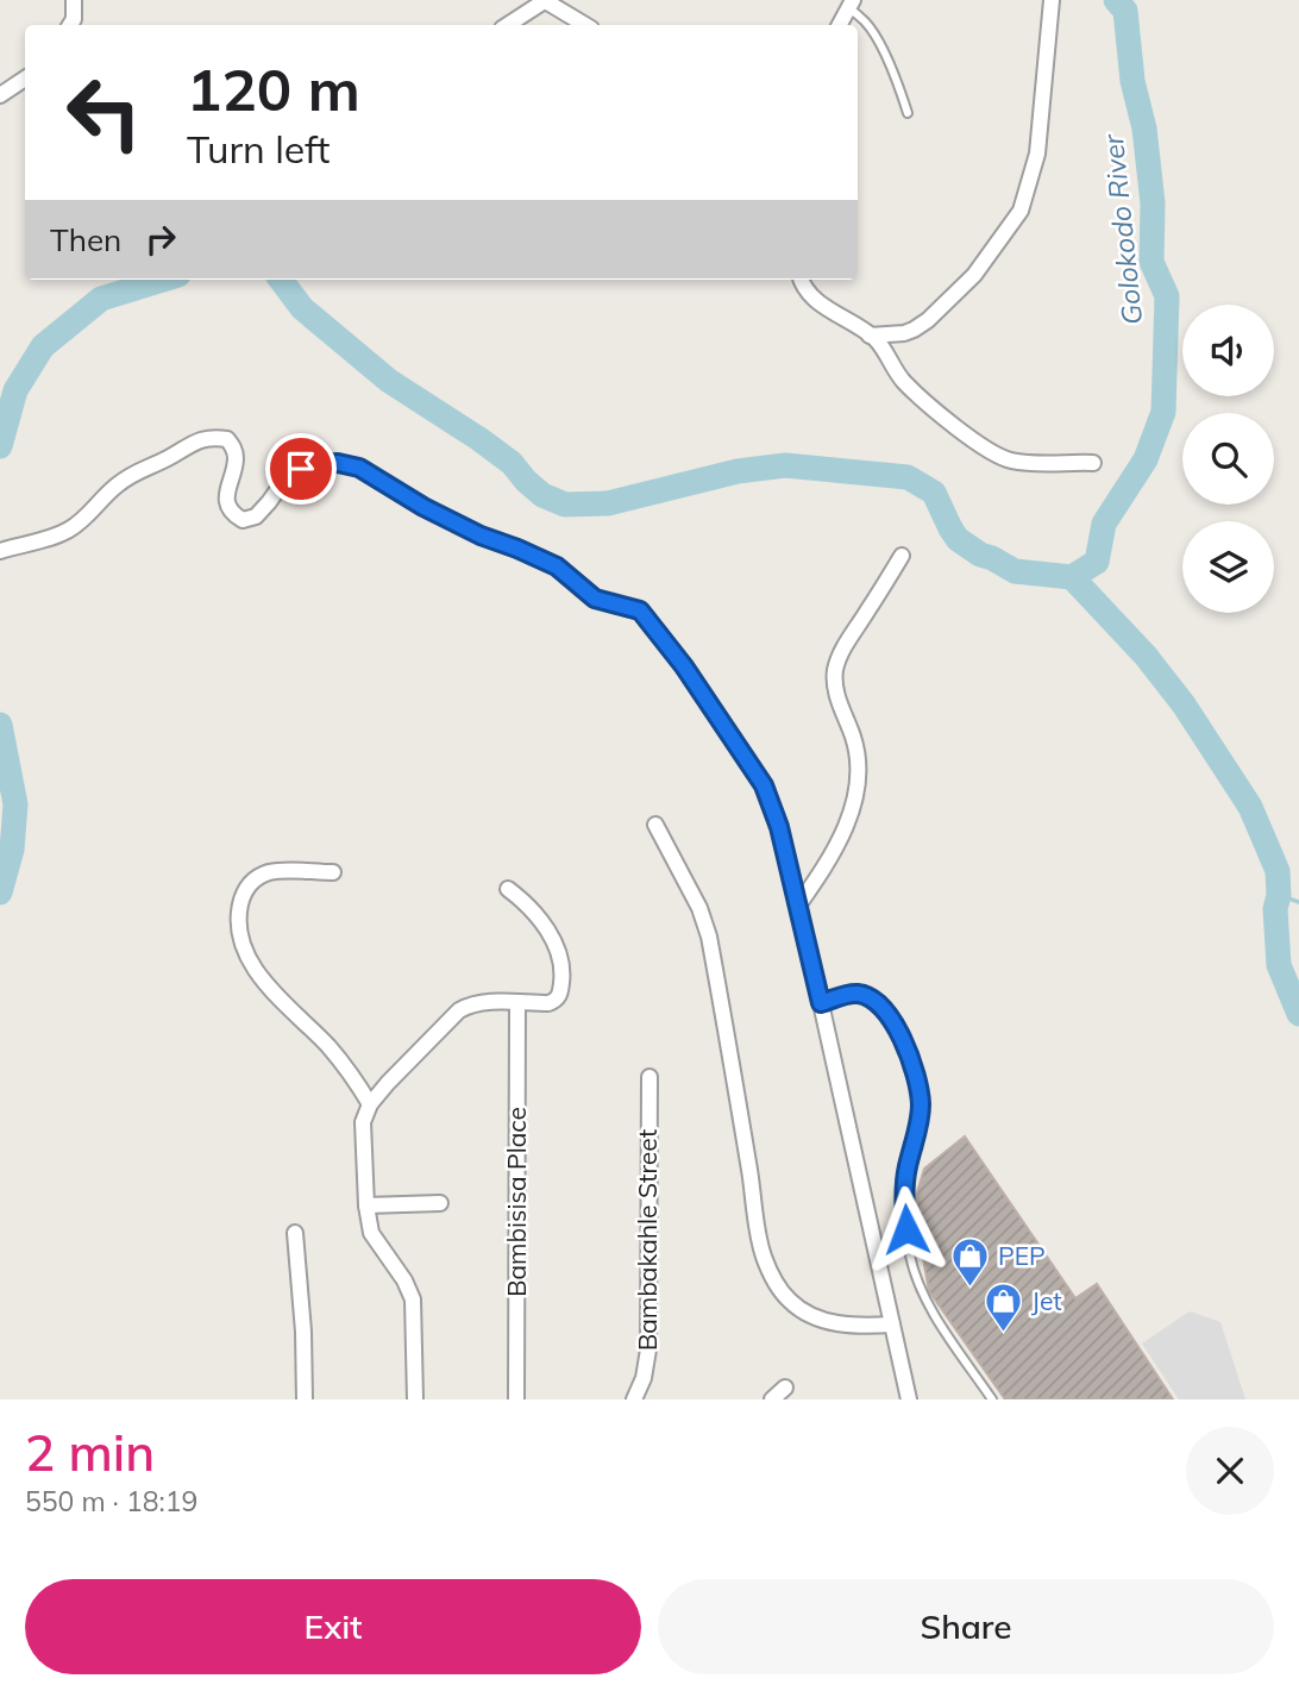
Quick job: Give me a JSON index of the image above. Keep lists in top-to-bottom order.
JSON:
{
  "streets": {
    "street": ["Bambisisa Place", "Bambakahle Street"]
  },
  "water": ["Golokodo River"],
  "places": {
    "shop": ["PEP", "Jet"]
  },
  "page": {
    "turn": ["120 m", "Turn left"],
    "then": "Then",
    "heading": ["2 min", "550 m · 18:19"],
    "buttons": ["Exit", "Share"]
  }
}
